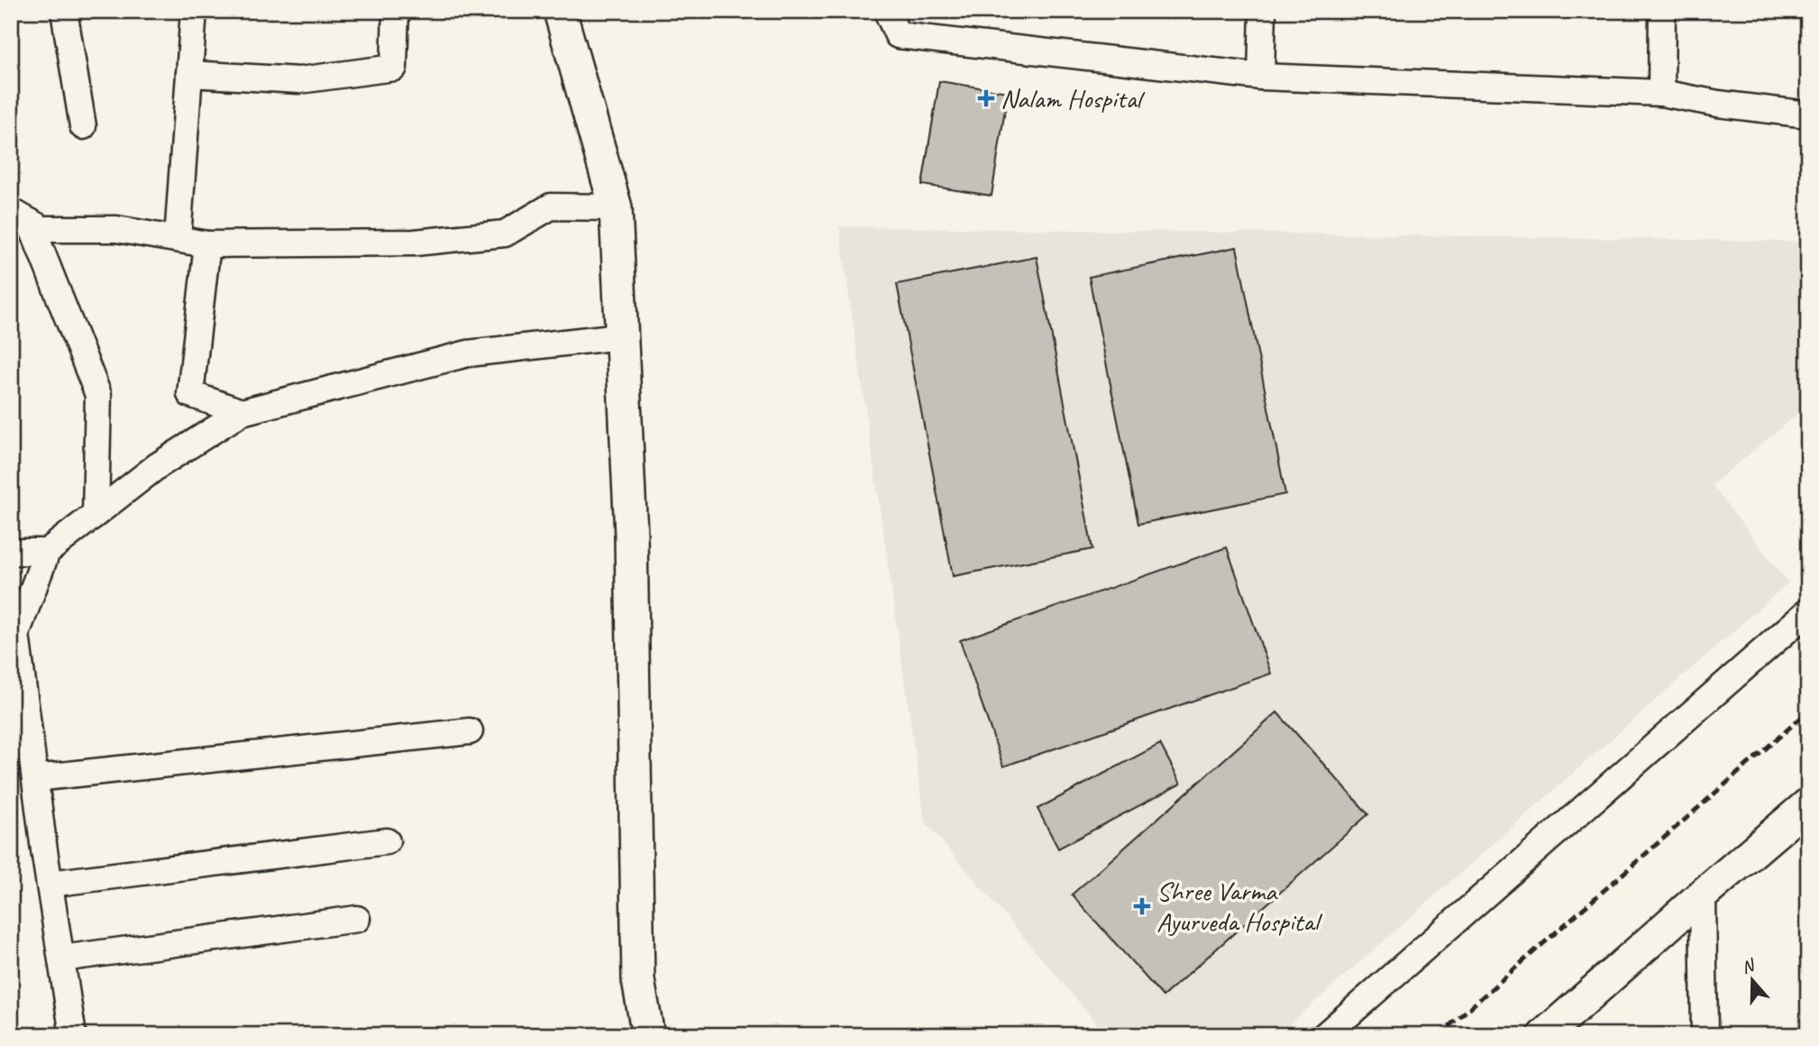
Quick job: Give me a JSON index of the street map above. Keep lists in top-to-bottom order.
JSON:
{
  "places": {
    "health": ["Nalam Hospital", "Shree Varma Ayurveda Hospital"]
  },
  "north": "top"
}
